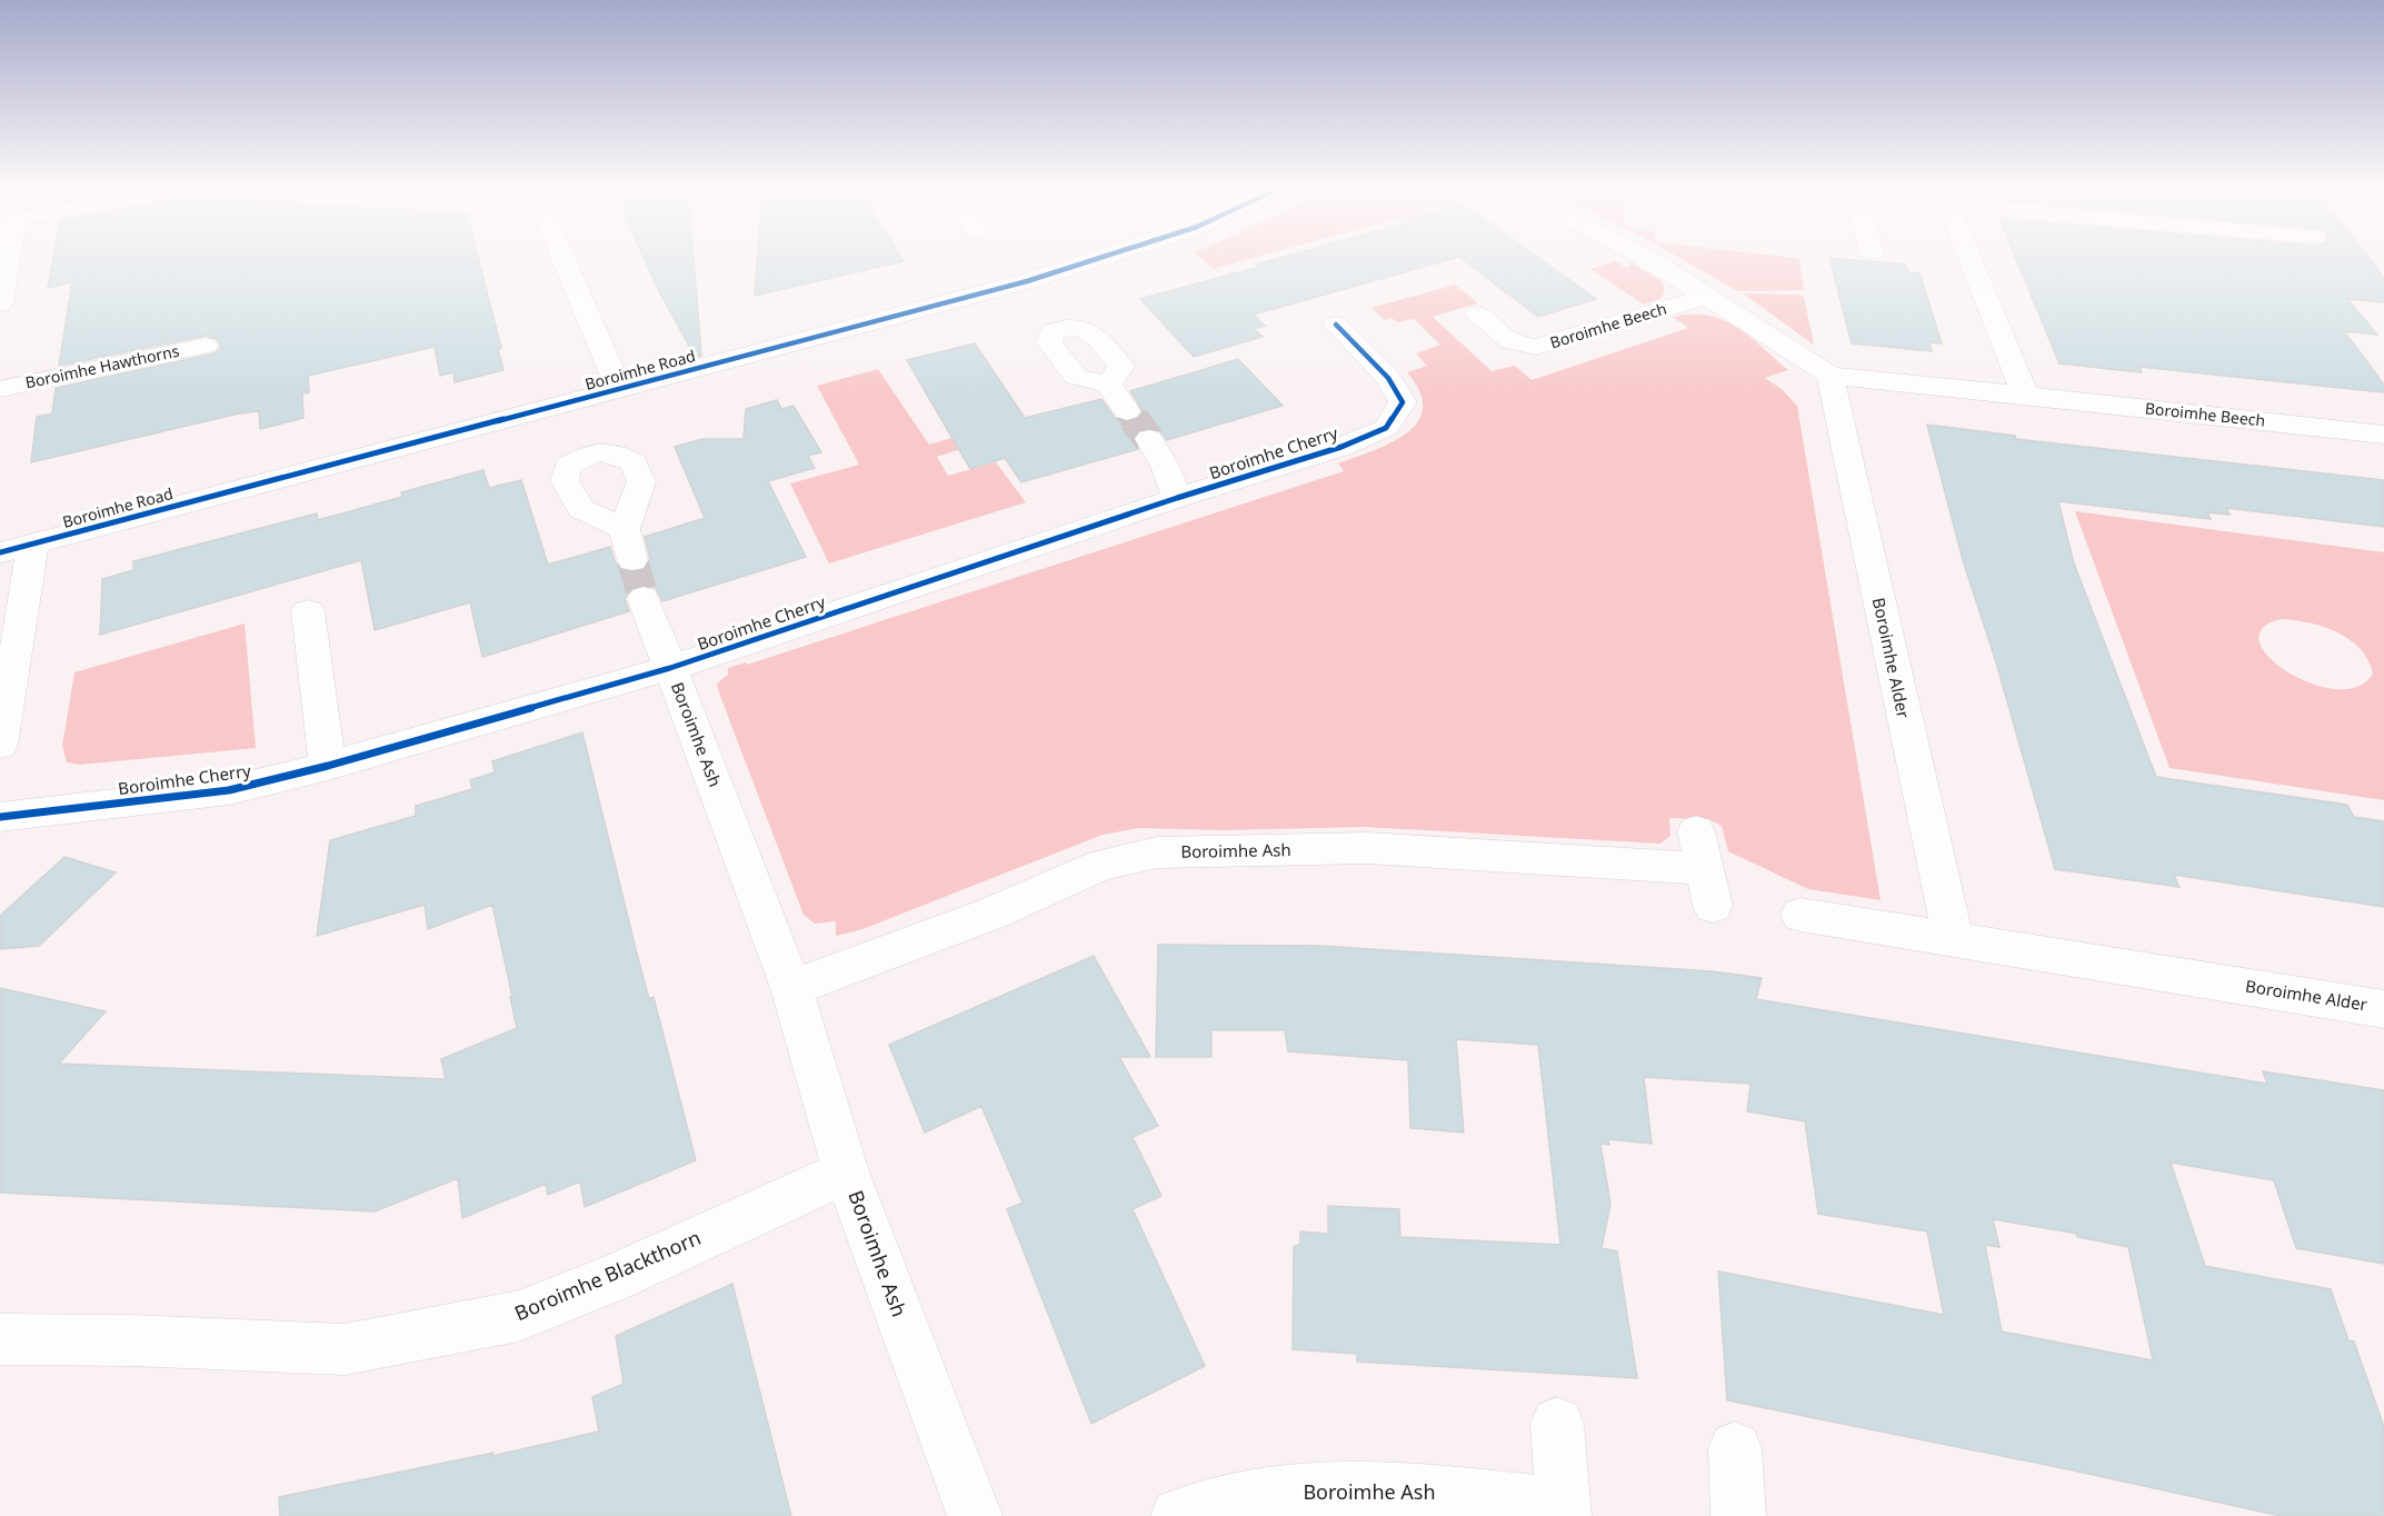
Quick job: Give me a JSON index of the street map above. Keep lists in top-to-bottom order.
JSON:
{
  "streets": {
    "street": [
      "Boroimhe Beech",
      "Boroimhe Hawthorns",
      "Boroimhe Road",
      "Boroimhe Cherry",
      "Boroimhe Alder",
      "Boroimhe Ash",
      "Boroimhe Blackthorn"
    ]
  },
  "crossings": [
    ["Boroimhe Beech", "Boroimhe Alder"],
    ["Boroimhe Cherry", "Boroimhe Ash"],
    ["Boroimhe Ash", "Boroimhe Blackthorn"]
  ]
}
